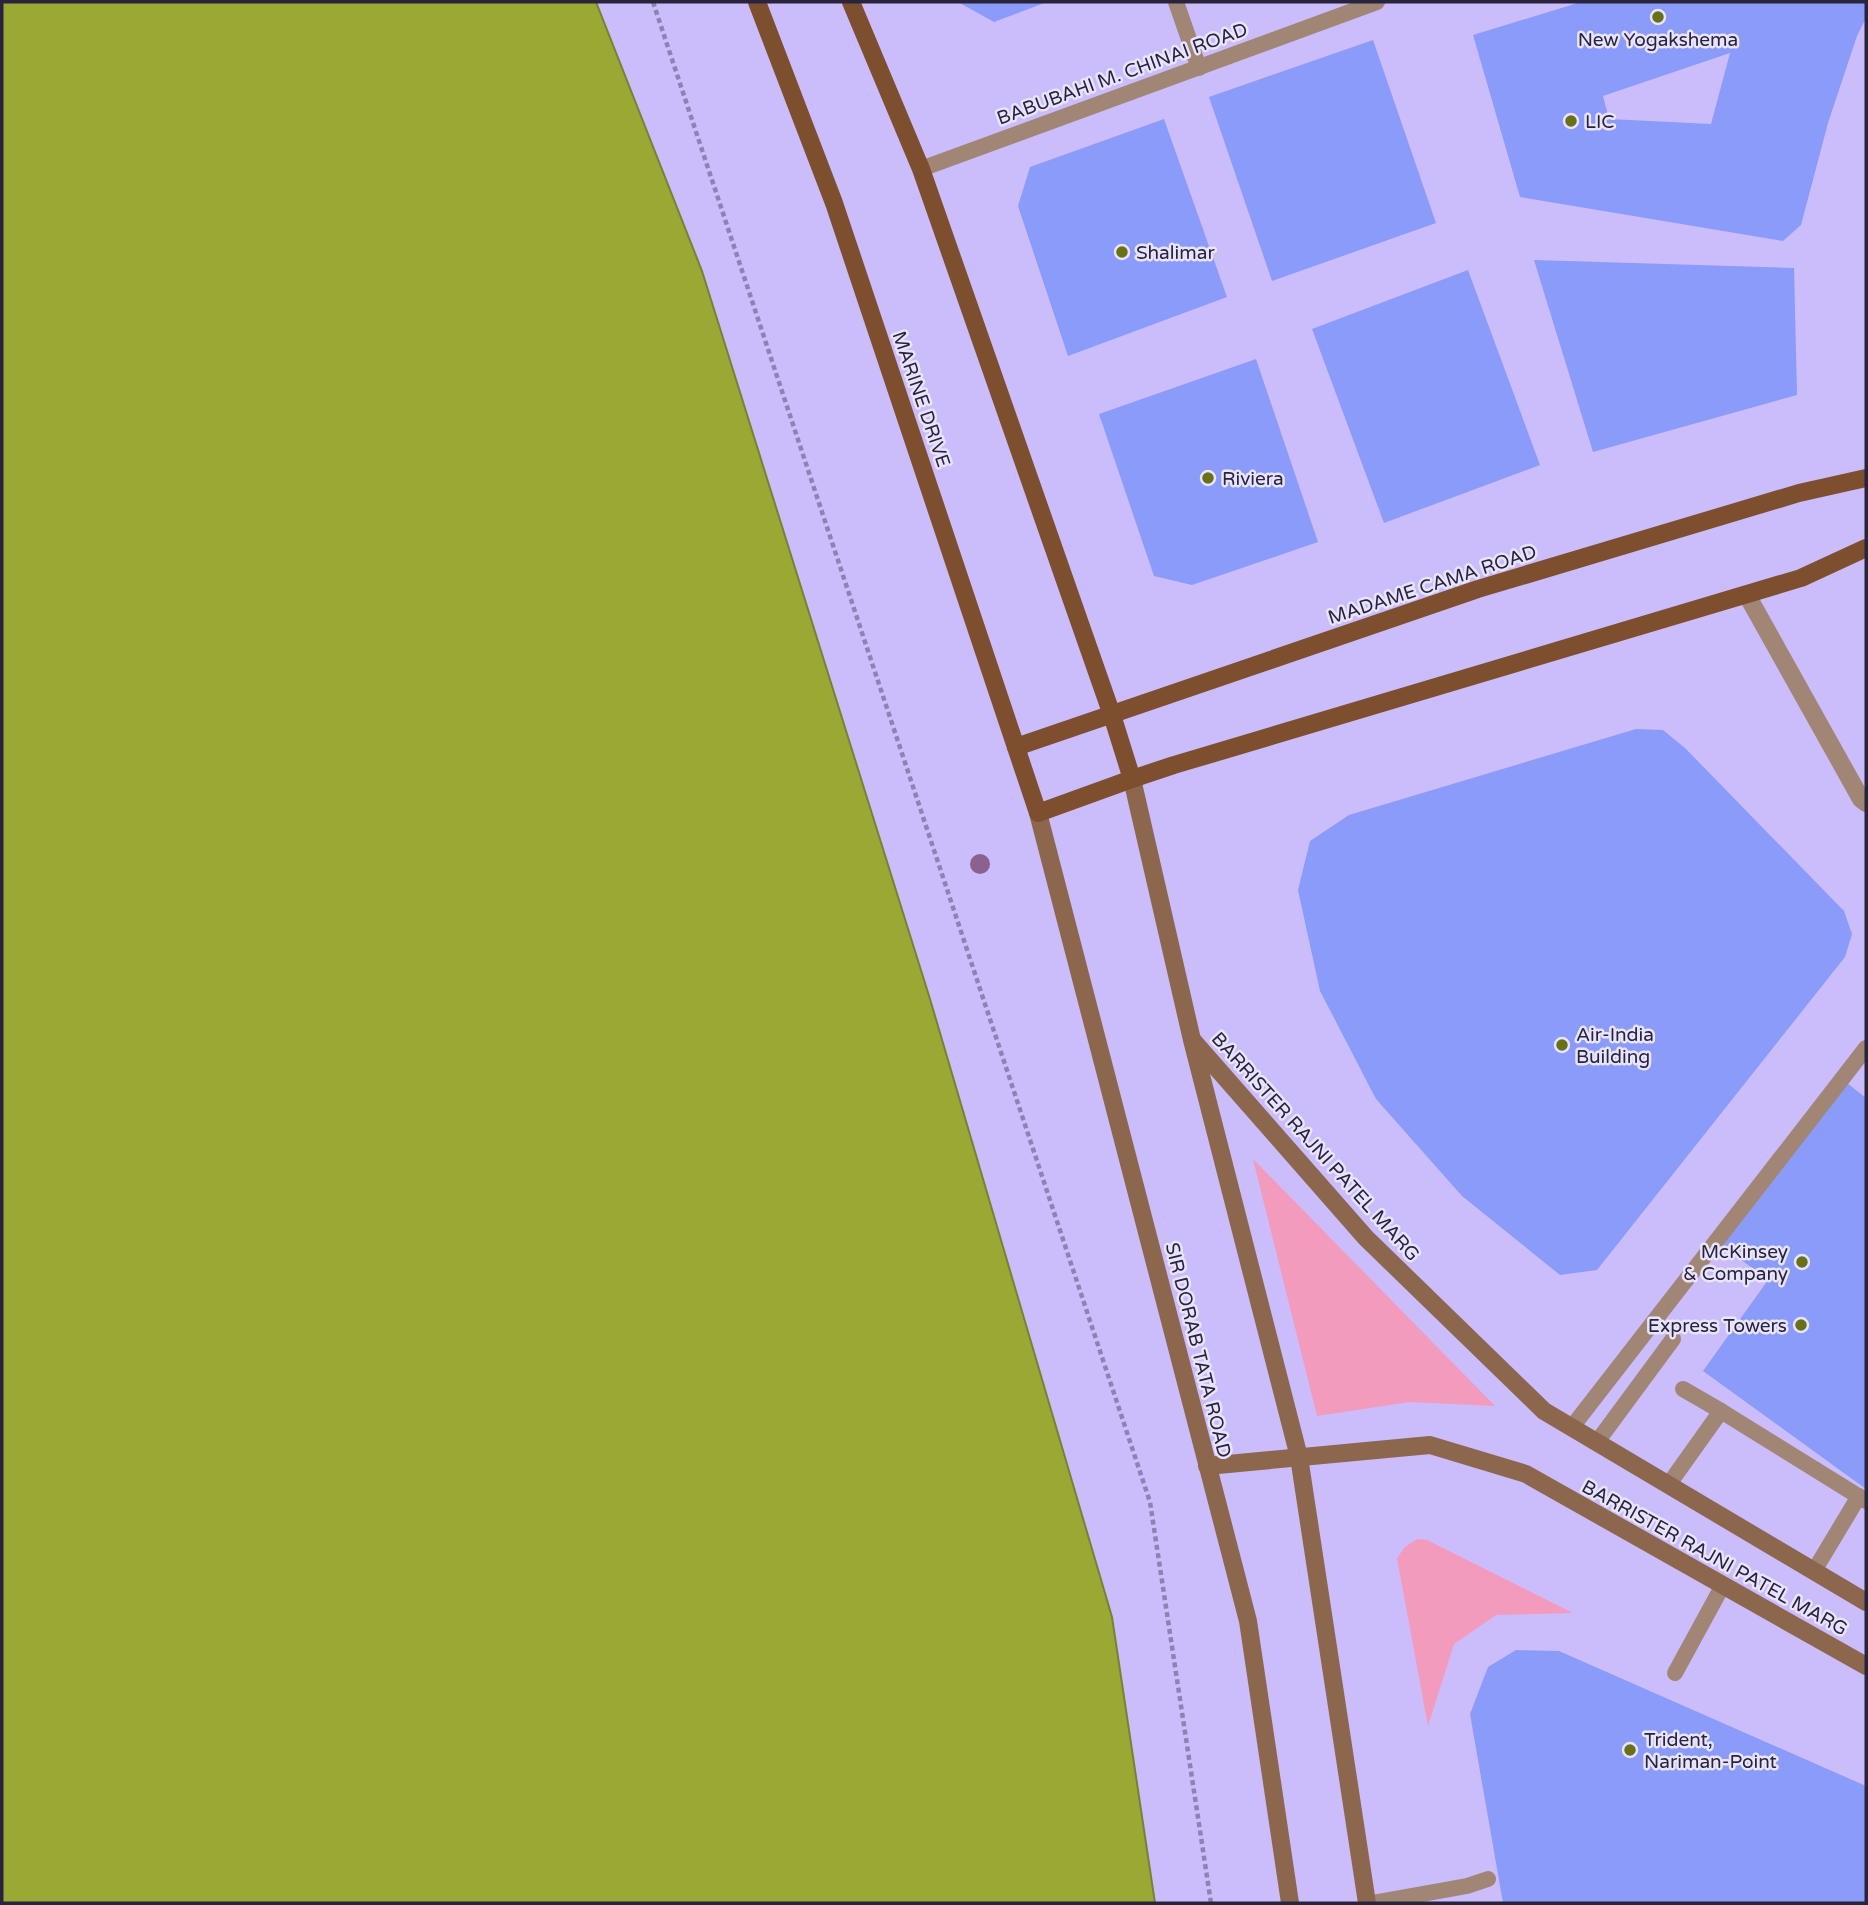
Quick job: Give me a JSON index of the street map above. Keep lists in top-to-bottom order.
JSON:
{
  "streets": {
    "main road": ["MARINE DRIVE", "MADAME CAMA ROAD"],
    "street": ["BARRISTER RAJNI PATEL MARG", "SIR DORAB TATA ROAD"],
    "lane": ["BABUBAHI M. CHINAI ROAD"]
  },
  "crossings": [
    ["MARINE DRIVE", "MADAME CAMA ROAD"],
    ["MARINE DRIVE", "SIR DORAB TATA ROAD"],
    ["BARRISTER RAJNI PATEL MARG", "SIR DORAB TATA ROAD"]
  ],
  "places": [
    "New Yogakshema",
    "LIC",
    "Shalimar",
    "Riviera",
    "Air-India Building",
    "McKinsey & Company",
    "Express Towers",
    "Trident, Nariman-Point"
  ]
}
